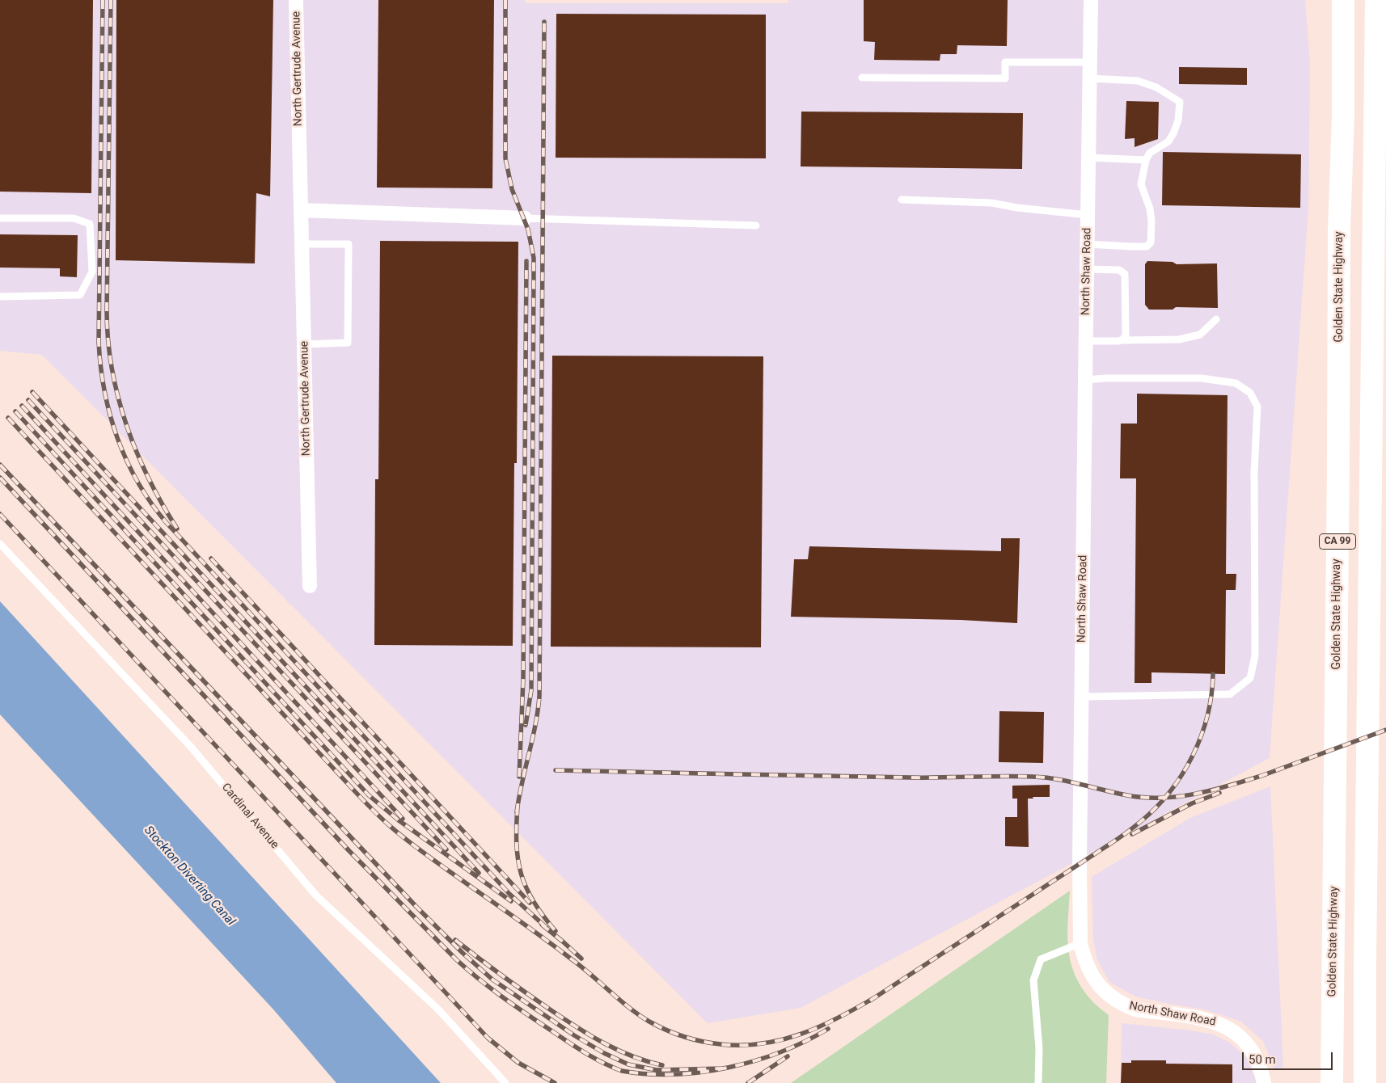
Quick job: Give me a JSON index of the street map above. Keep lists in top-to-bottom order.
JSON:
{
  "streets": {
    "highway": ["Golden State Highway", "CA 99"],
    "street": ["North Gertrude Avenue", "North Shaw Road"],
    "lane": ["Cardinal Avenue"]
  },
  "water": ["Stockton Diverting Canal"],
  "scale_bar": "50 m"
}
